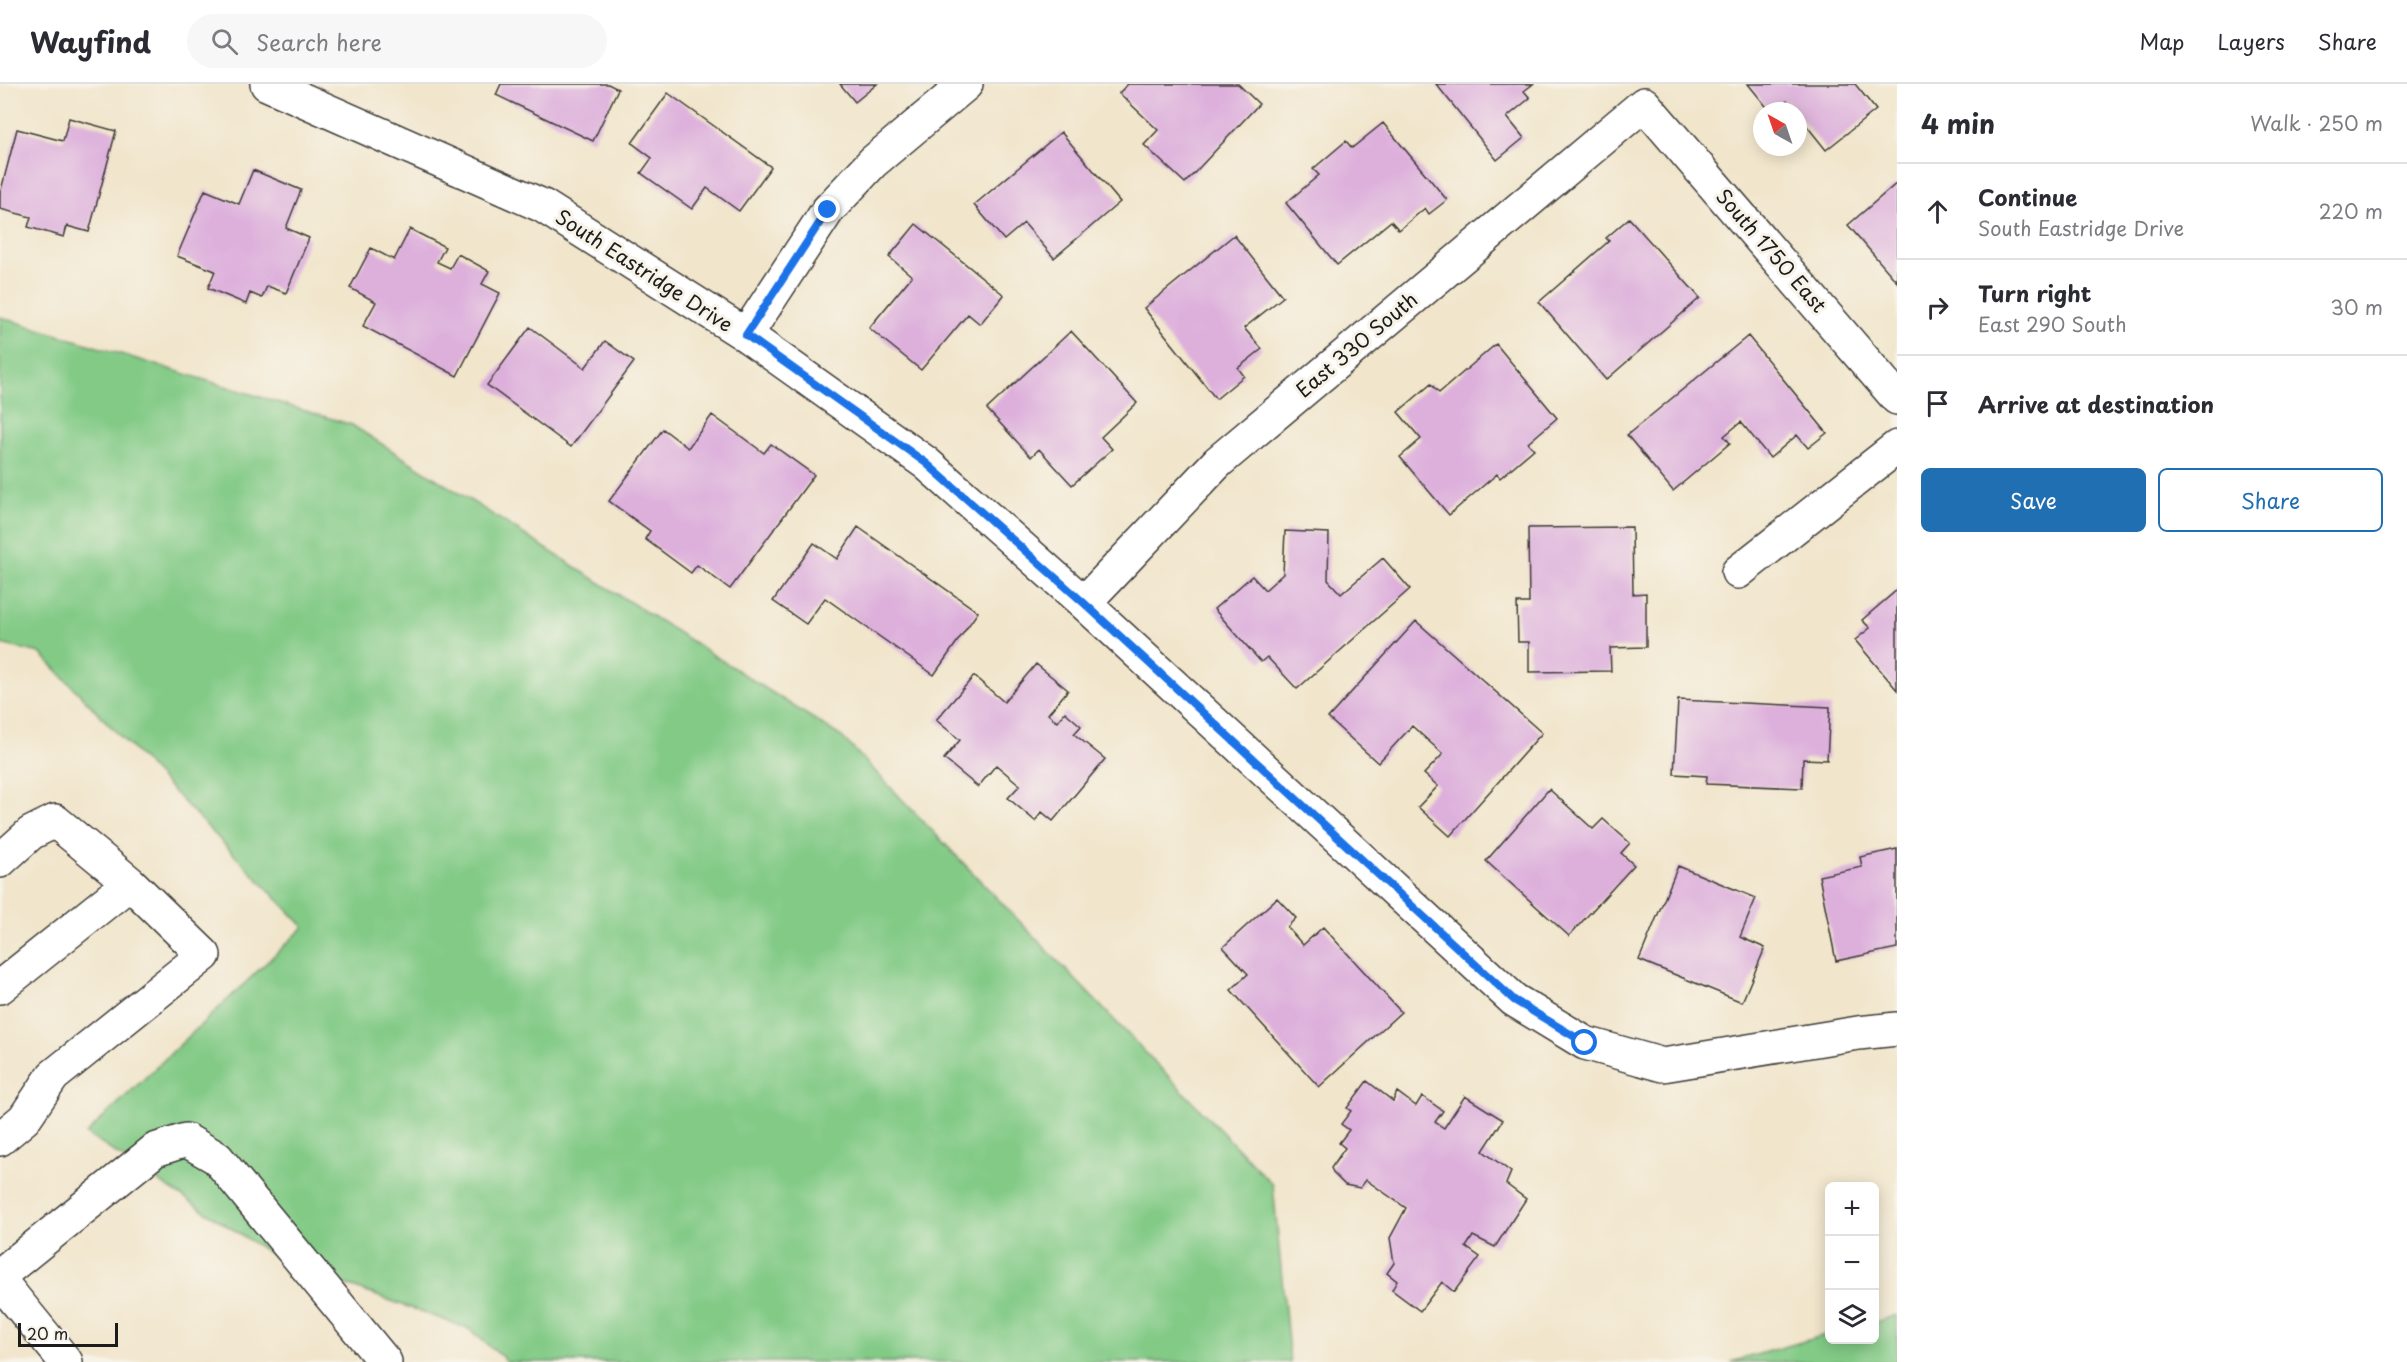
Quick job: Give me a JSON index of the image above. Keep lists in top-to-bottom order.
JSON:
{
  "streets": {
    "street": ["South 1750 East", "South Eastridge Drive", "East 330 South"]
  },
  "crossings": [
    ["South 1750 East", "East 330 South"],
    ["South Eastridge Drive", "East 330 South"]
  ],
  "scale_bar": "20 m",
  "north": "top left",
  "page": {
    "header": "Wayfind",
    "search": "Search here",
    "nav": ["Map", "Layers", "Share"],
    "heading": ["4 min", "Walk · 250 m"],
    "list": [
      ["Continue", "South Eastridge Drive", "220 m"],
      ["Turn right", "East 290 South", "30 m"],
      "Arrive at destination"
    ],
    "buttons": ["Save", "Share"],
    "map_buttons": ["+", "−"],
    "scale": "20 m"
  }
}
